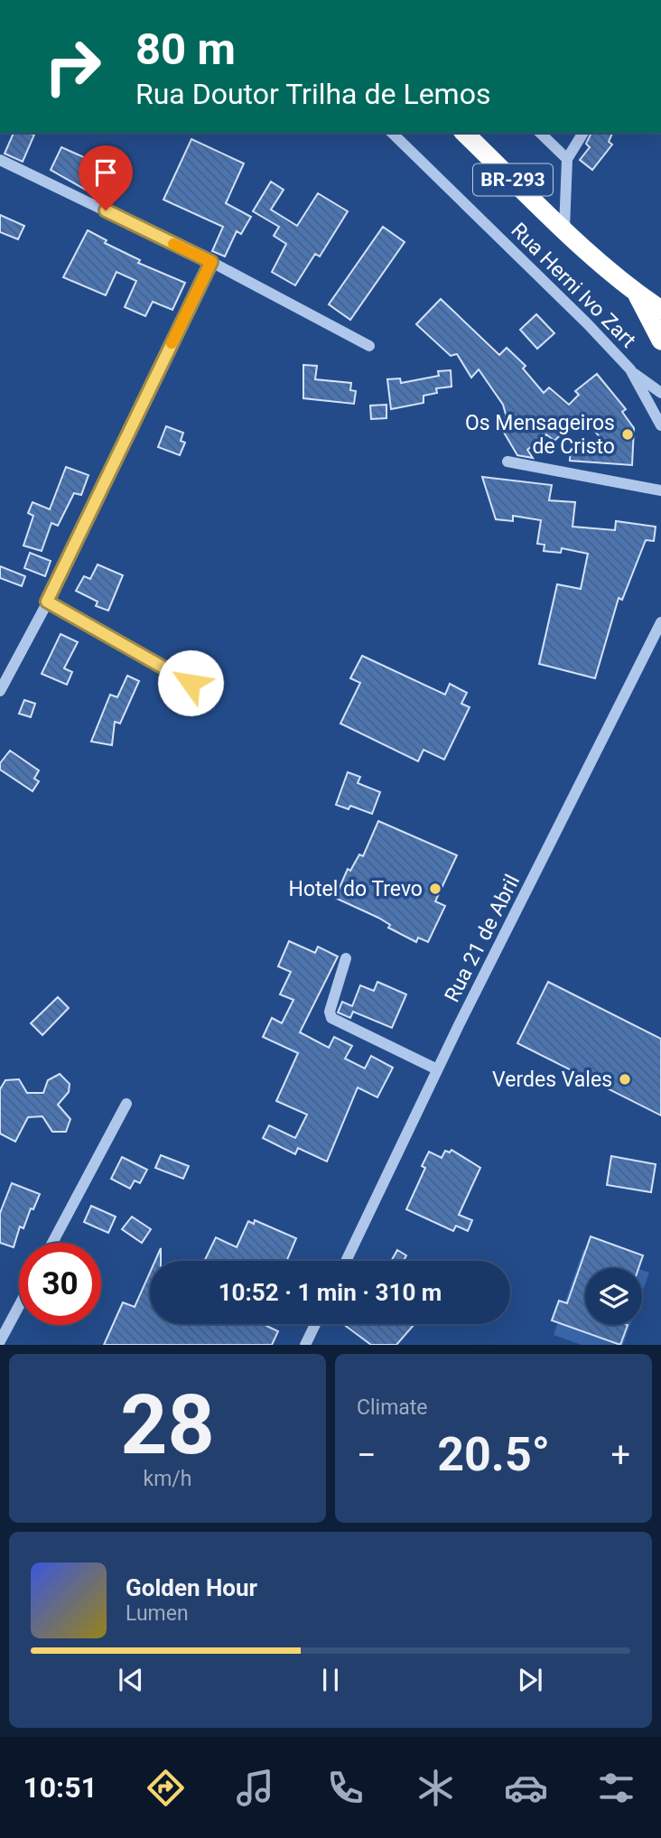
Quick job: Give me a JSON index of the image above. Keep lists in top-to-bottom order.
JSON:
{
  "streets": {
    "highway": ["BR-293"],
    "street": ["Rua Herni Ivo Zart", "Rua 21 de Abril"]
  },
  "places": ["Os Mensageiros de Cristo", "Hotel do Trevo", "Verdes Vales"],
  "page": {
    "turn": ["80 m", "Rua Doutor Trilha de Lemos"],
    "limit": "30",
    "trip": "10:52 · 1 min · 310 m",
    "tile": [
      ["28", "km/h"],
      "Climate"
    ],
    "heat": ["−", "20.5°", "+"],
    "song": ["Golden Hour", "Lumen"],
    "tabs": "10:51"
  }
}
